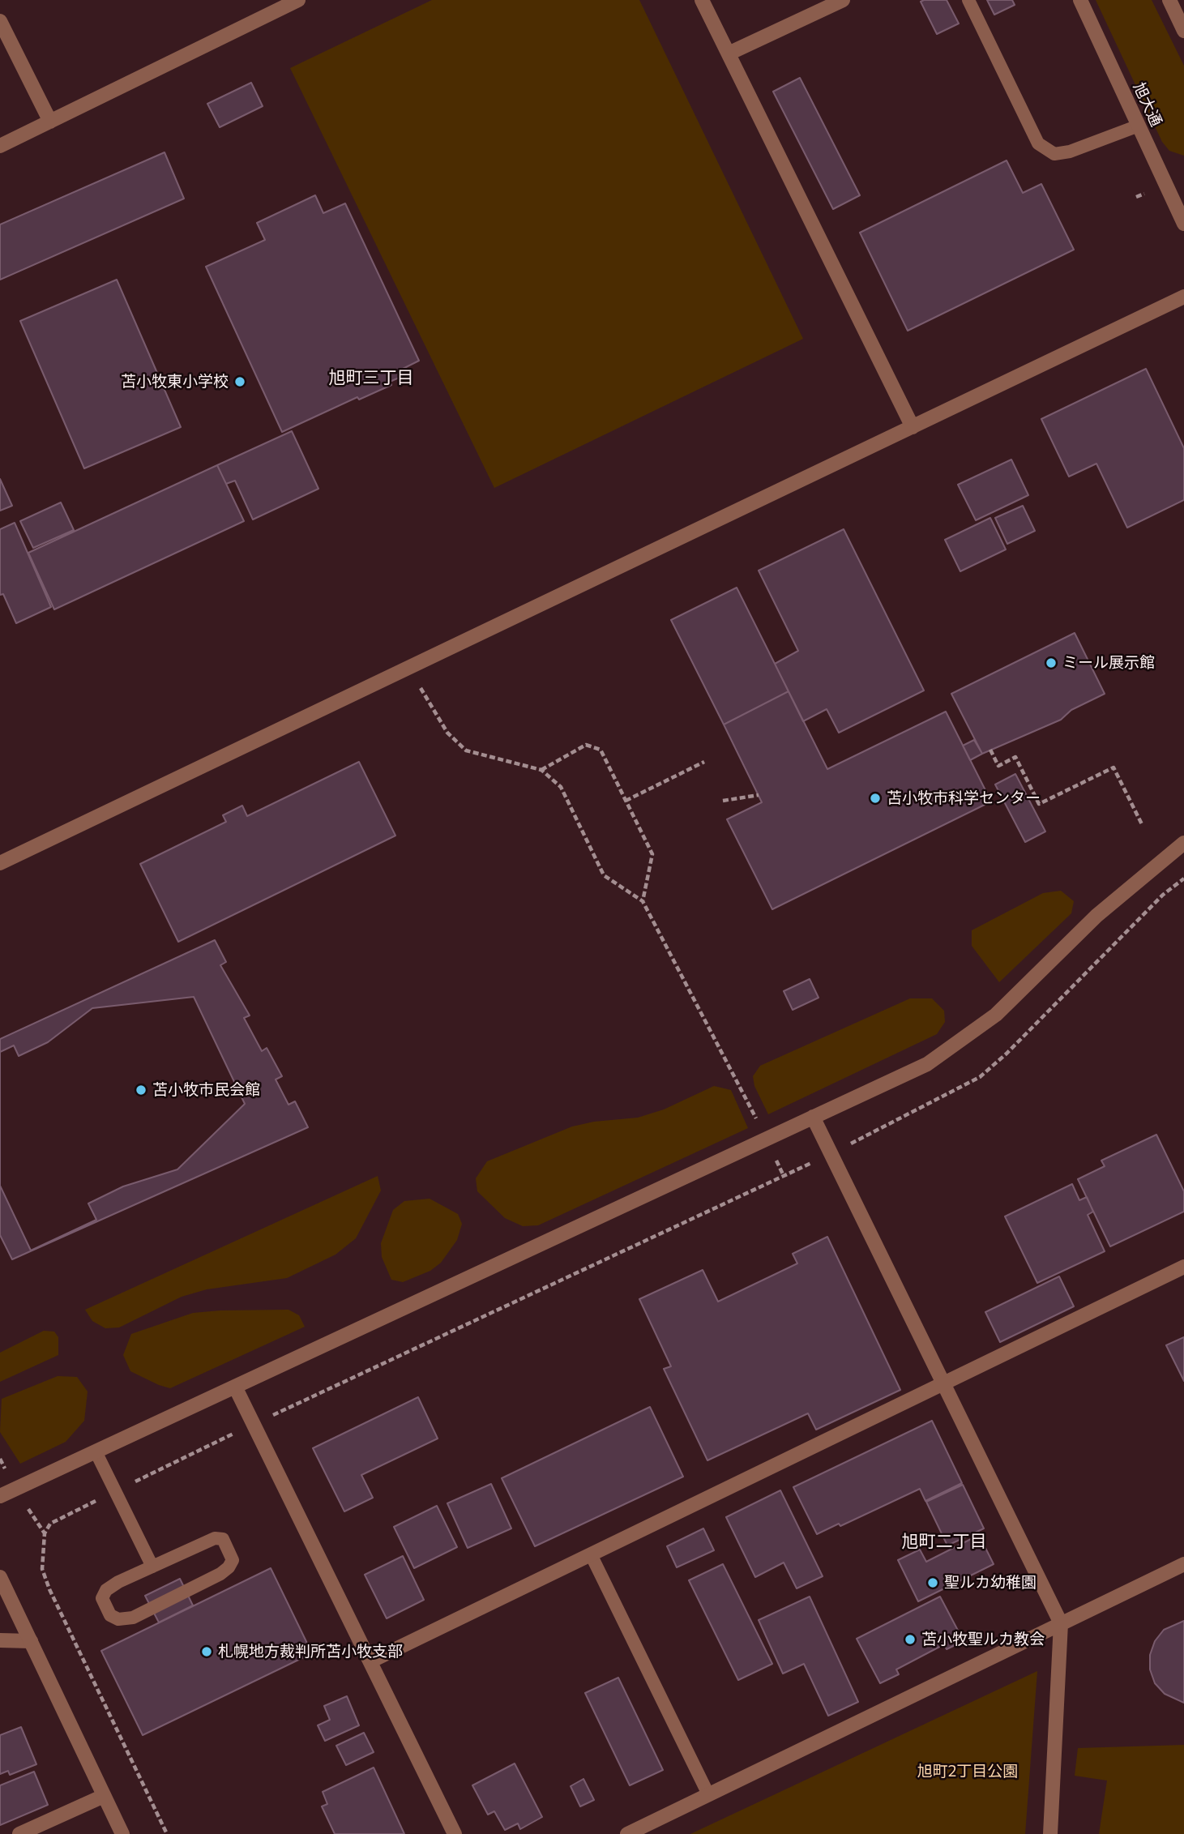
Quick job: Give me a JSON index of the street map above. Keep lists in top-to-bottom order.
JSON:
{
  "streets": {
    "street": ["旭大通"]
  },
  "districts": ["旭町三丁目", "旭町二丁目"],
  "parks": ["旭町2丁目公園"],
  "places": [
    "苫小牧東小学校",
    "ミール展示館",
    "苫小牧市科学センター",
    "苫小牧市民会館",
    "聖ルカ幼稚園",
    "苫小牧聖ルカ教会",
    "札幌地方裁判所苫小牧支部"
  ]
}
